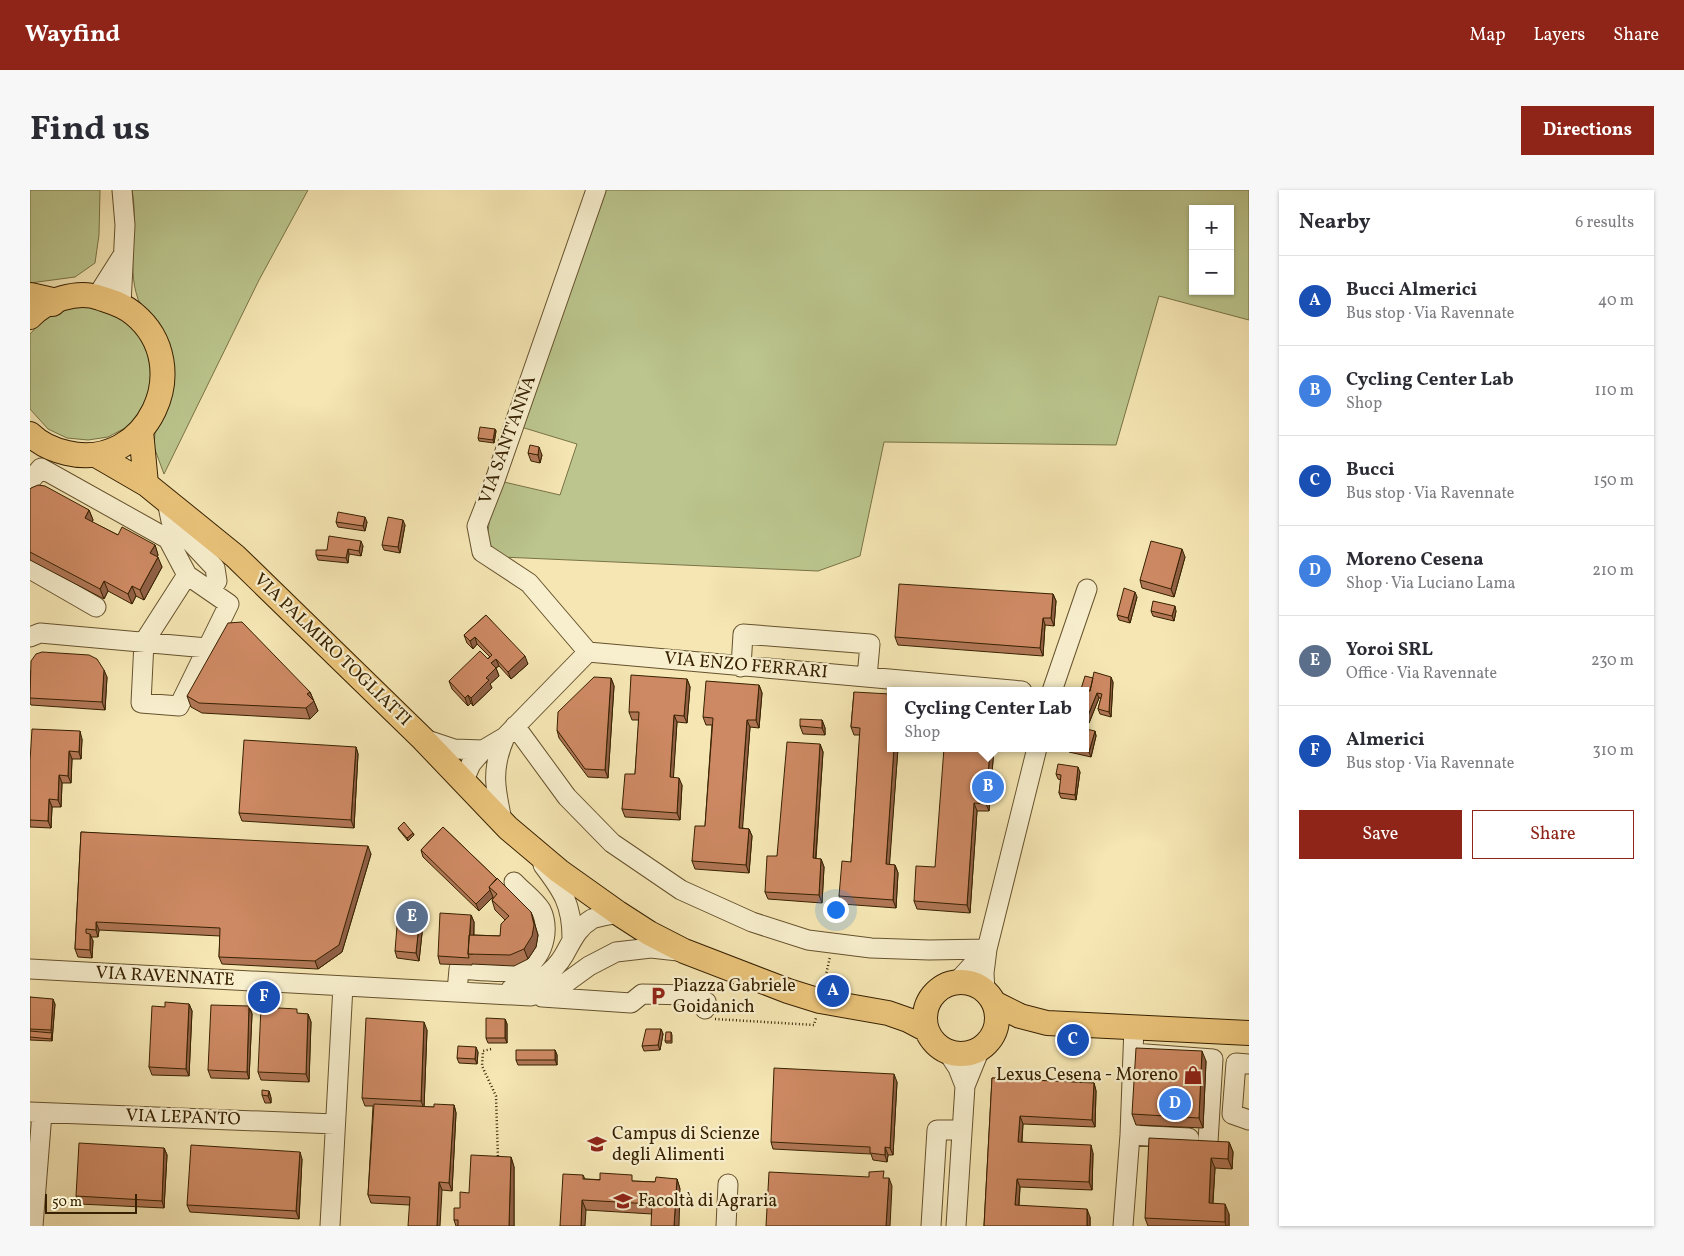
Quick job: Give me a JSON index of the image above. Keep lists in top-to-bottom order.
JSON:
{
  "streets": {
    "main road": ["VIA PALMIRO TOGLIATTI", "VIA RAVENNATE"],
    "street": ["VIA SANT'ANNA", "VIA ENZO FERRARI", "VIA LEPANTO"]
  },
  "crossings": [
    ["VIA SANT'ANNA", "VIA ENZO FERRARI"],
    ["VIA PALMIRO TOGLIATTI", "VIA RAVENNATE"]
  ],
  "places": {
    "parking": ["Piazza Gabriele Goidanich"],
    "shop": ["Lexus Cesena - Moreno"],
    "school or university": ["Campus di Scienze degli Alimenti", "Facoltà di Agraria"]
  },
  "scale_bar": "50 m",
  "page": {
    "header": "Wayfind",
    "nav": ["Map", "Layers", "Share"],
    "title": "Find us",
    "buttons": [
      "Directions",
      ["Save", "Share"]
    ],
    "heading": ["Nearby", "6 results"],
    "map_buttons": ["+", "−"],
    "list": [
      {
        "mark": "A",
        "name": "Bucci Almerici",
        "note": "Bus stop · Via Ravennate",
        "value": "40 m"
      },
      {
        "mark": "B",
        "name": "Cycling Center Lab",
        "note": "Shop",
        "value": "110 m"
      },
      {
        "mark": "C",
        "name": "Bucci",
        "note": "Bus stop · Via Ravennate",
        "value": "150 m"
      },
      {
        "mark": "D",
        "name": "Moreno Cesena",
        "note": "Shop · Via Luciano Lama",
        "value": "210 m"
      },
      {
        "mark": "E",
        "name": "Yoroi SRL",
        "note": "Office · Via Ravennate",
        "value": "230 m"
      },
      {
        "mark": "F",
        "name": "Almerici",
        "note": "Bus stop · Via Ravennate",
        "value": "310 m"
      }
    ],
    "popup": ["Cycling Center Lab", "Shop"],
    "pins": [
      "B",
      "E",
      "A",
      "F",
      "C",
      "D"
    ],
    "scale": "50 m"
  }
}
